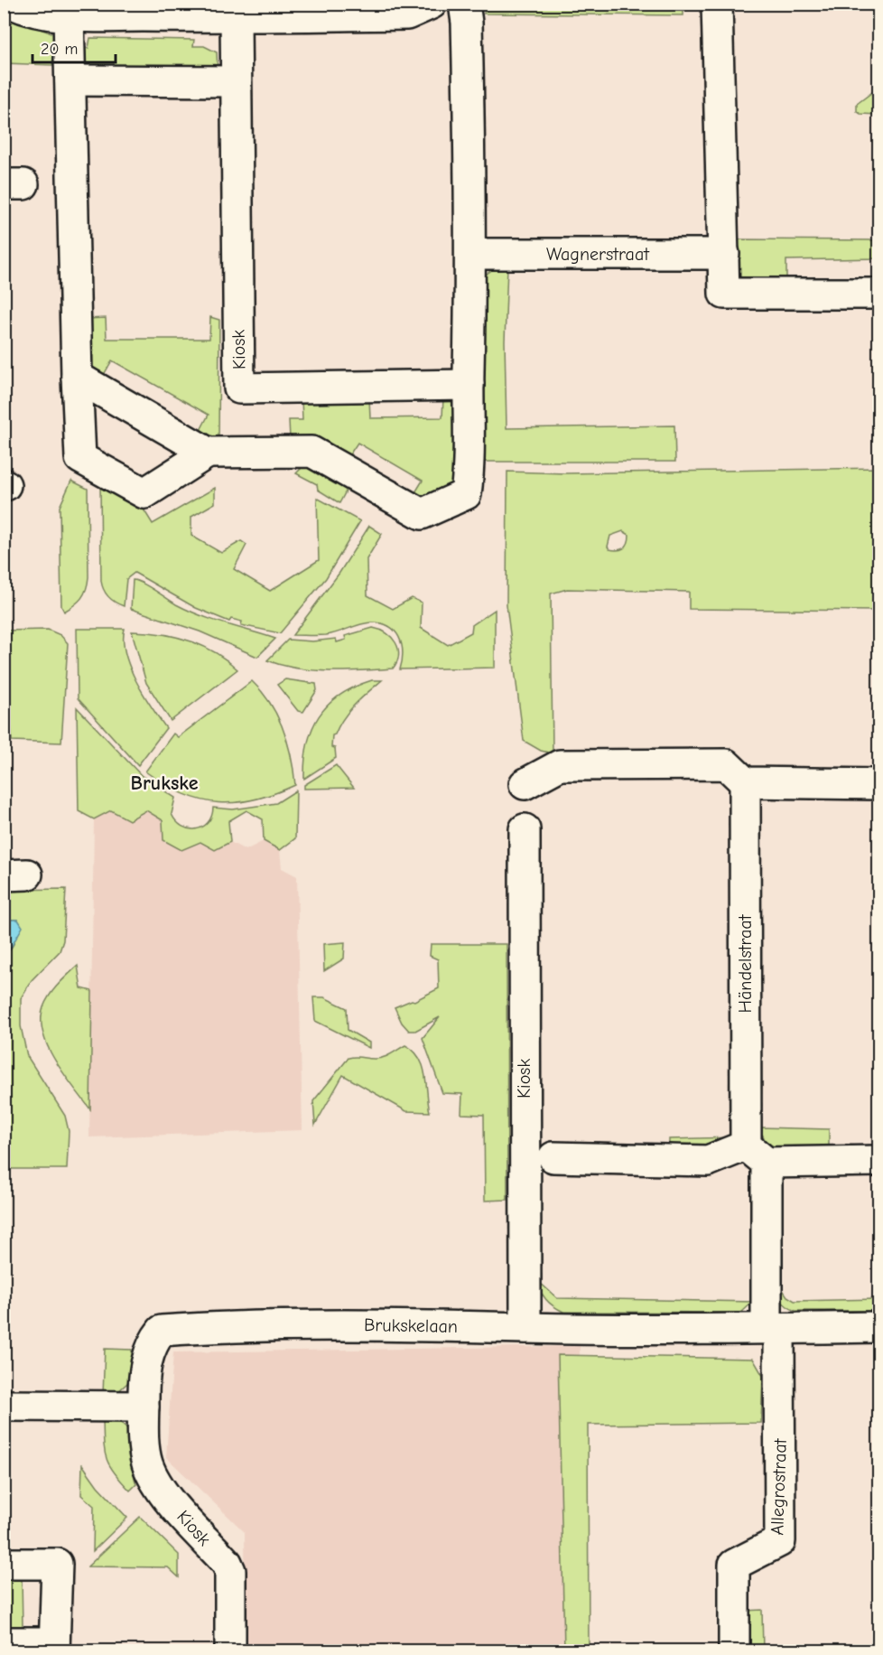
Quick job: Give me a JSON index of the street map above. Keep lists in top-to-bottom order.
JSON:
{
  "streets": {
    "street": [
      "Wagnerstraat",
      "Kiosk",
      "Händelstraat",
      "Brukskelaan",
      "Allegrostraat"
    ]
  },
  "crossings": [
    ["Kiosk", "Brukskelaan"],
    ["Händelstraat", "Brukskelaan"],
    ["Händelstraat", "Allegrostraat"],
    ["Brukskelaan", "Allegrostraat"]
  ],
  "districts": ["Brukske"],
  "scale_bar": "20 m"
}
